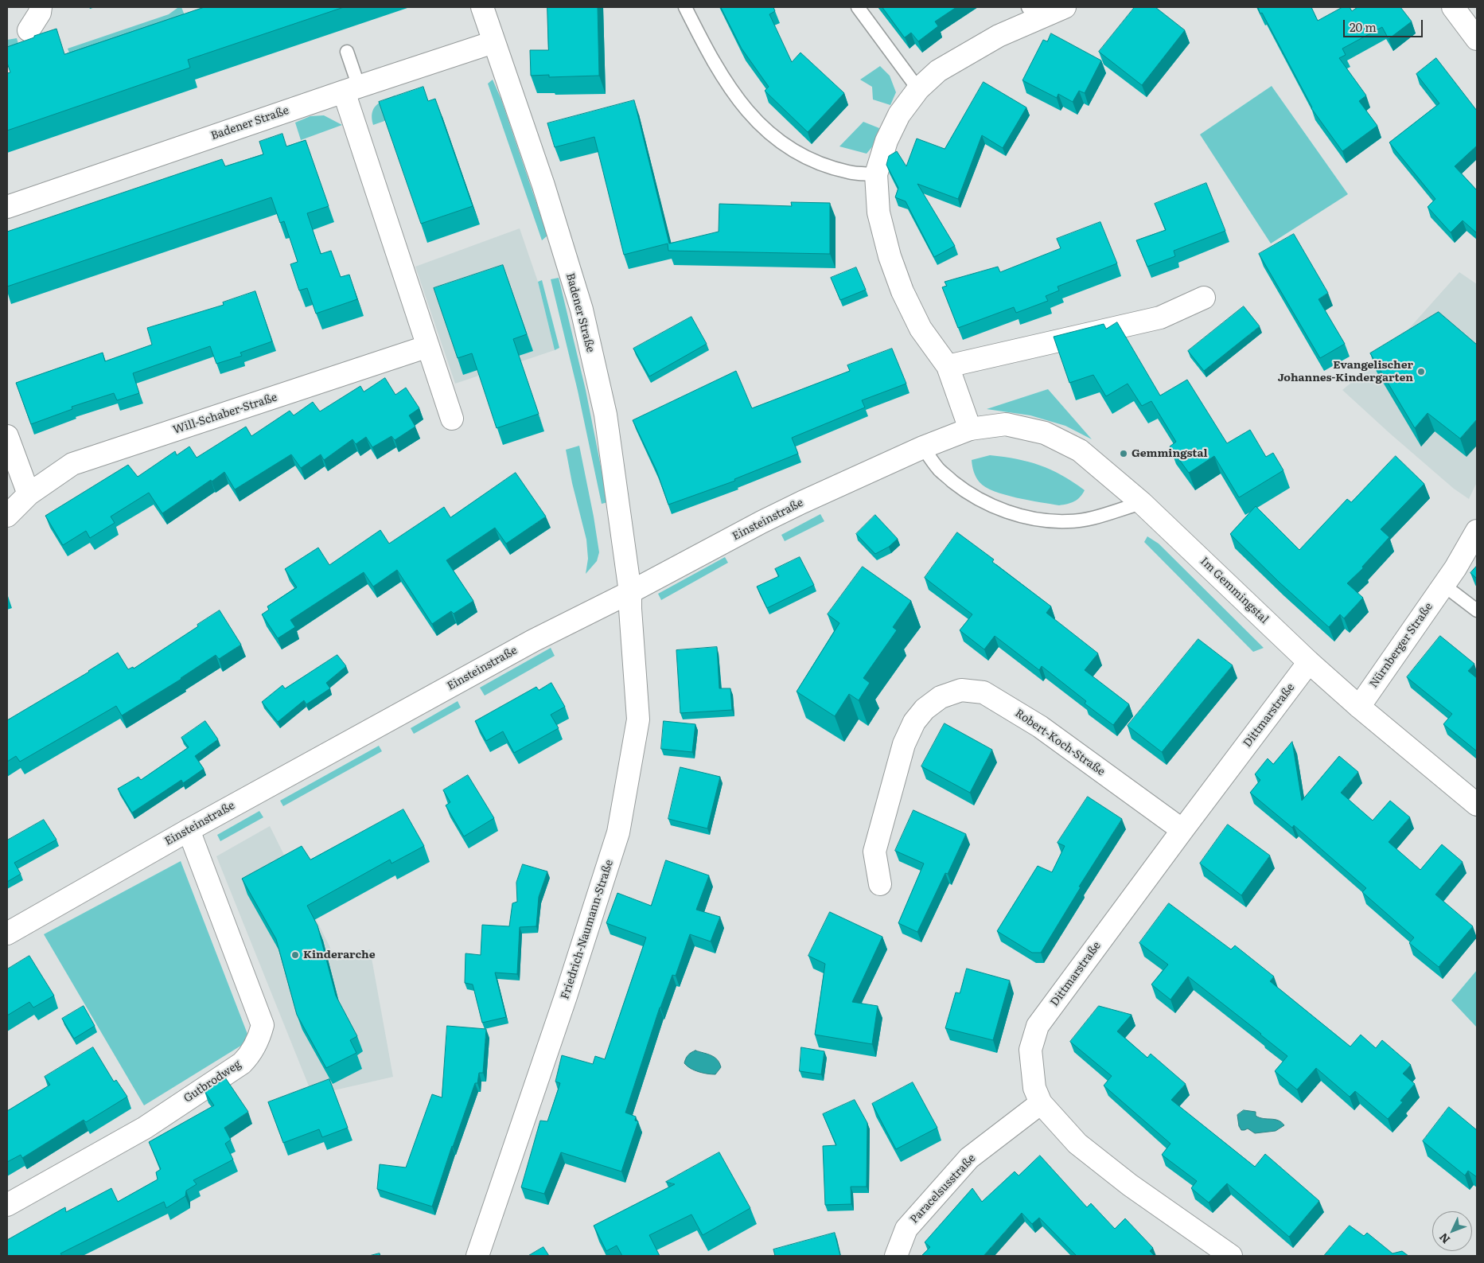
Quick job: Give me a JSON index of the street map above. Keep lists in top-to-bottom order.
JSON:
{
  "streets": {
    "street": [
      "Badener Straße",
      "Will-Schaber-Straße",
      "Einsteinstraße",
      "Im Gemmingstal",
      "Nürnberger Straße",
      "Dittmarstraße",
      "Robert-Koch-Straße",
      "Friedrich-Naumann-Straße",
      "Gutbrodweg",
      "Paracelsusstraße"
    ]
  },
  "crossings": [
    ["Badener Straße", "Einsteinstraße"],
    ["Badener Straße", "Friedrich-Naumann-Straße"],
    ["Einsteinstraße", "Im Gemmingstal"],
    ["Einsteinstraße", "Friedrich-Naumann-Straße"],
    ["Einsteinstraße", "Gutbrodweg"],
    ["Im Gemmingstal", "Nürnberger Straße"],
    ["Im Gemmingstal", "Dittmarstraße"],
    ["Dittmarstraße", "Robert-Koch-Straße"],
    ["Dittmarstraße", "Paracelsusstraße"]
  ],
  "places": ["Evangelischer Johannes-Kindergarten", "Gemmingstal", "Kinderarche"],
  "scale_bar": "20 m",
  "north": "bottom left"
}
